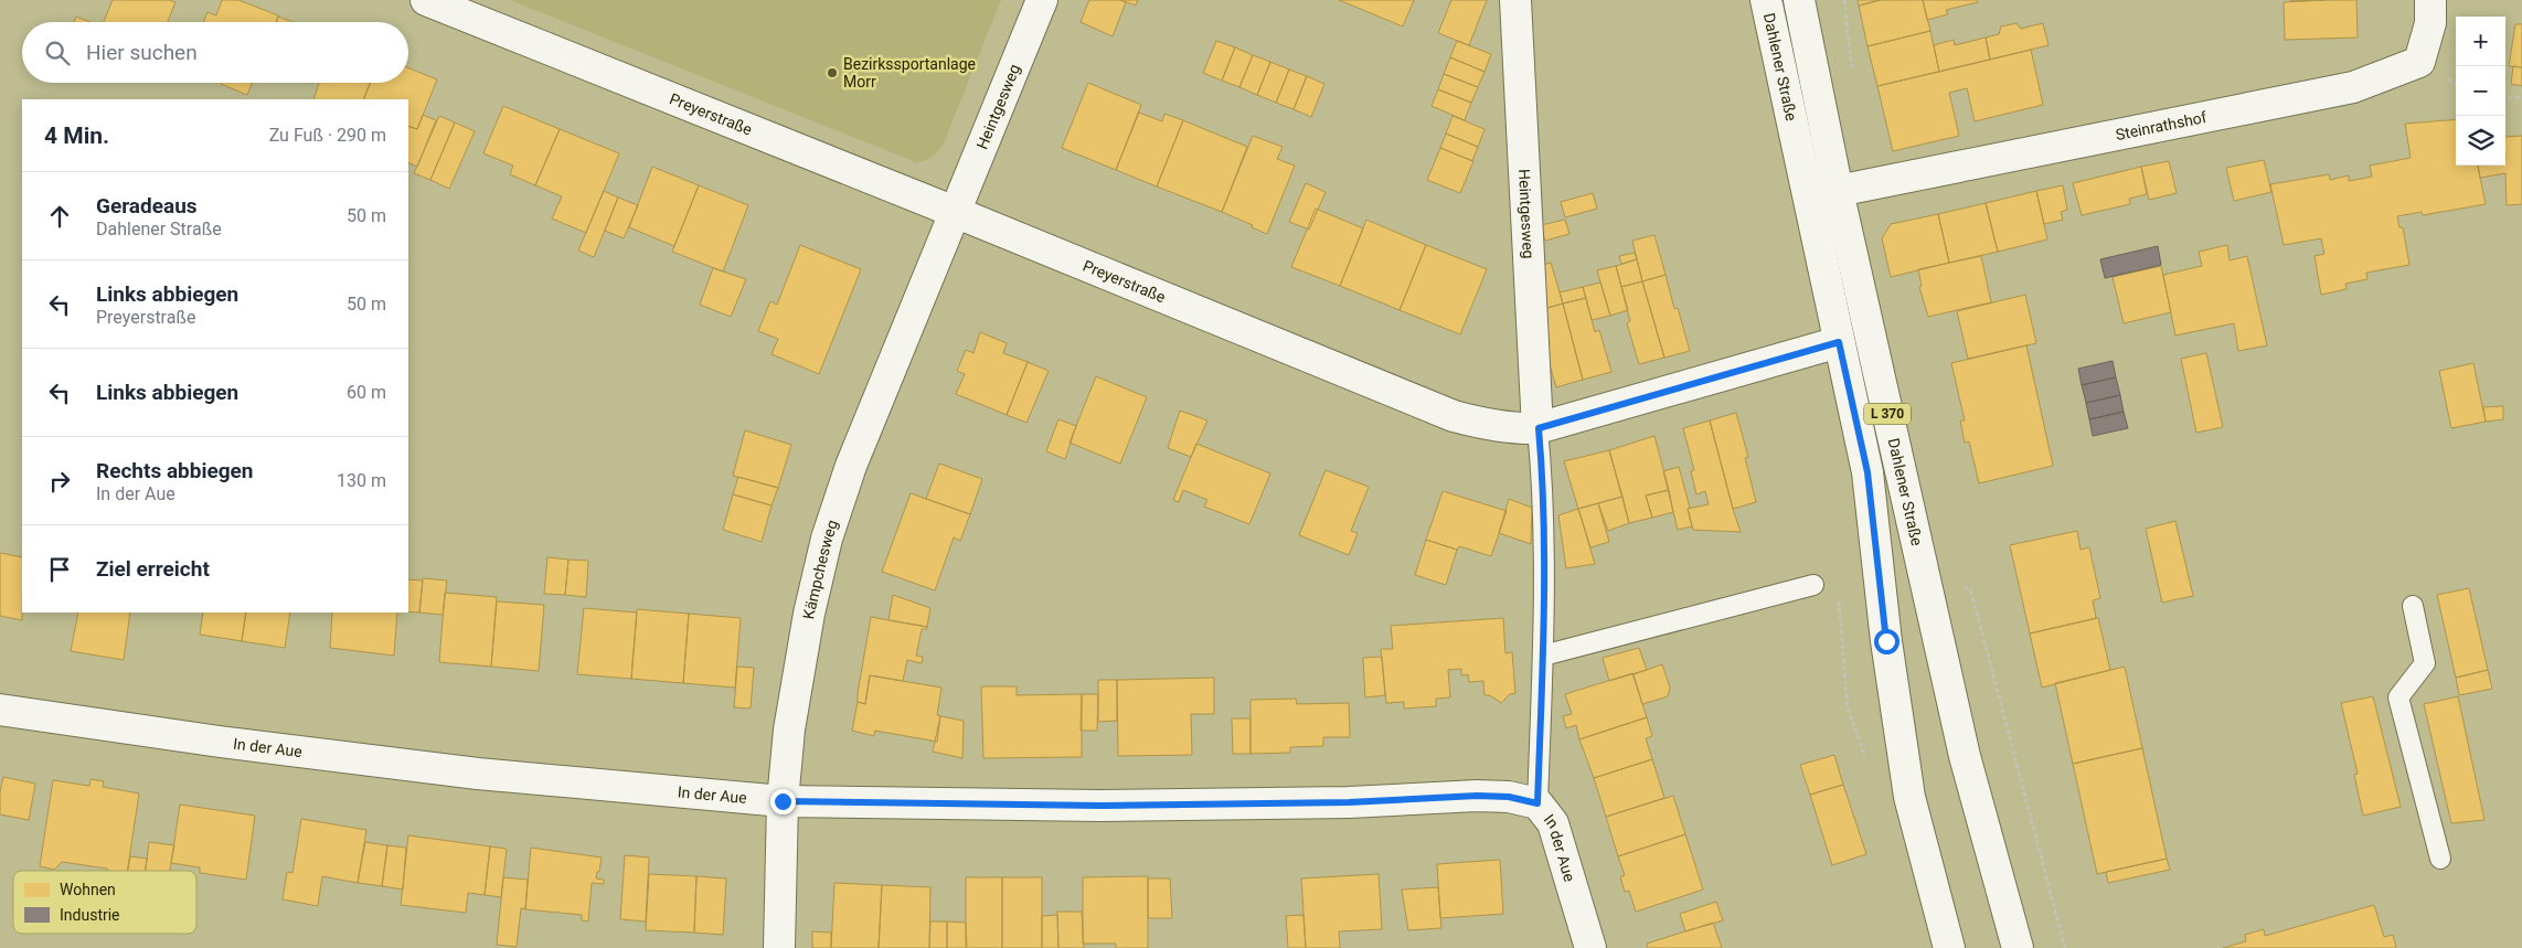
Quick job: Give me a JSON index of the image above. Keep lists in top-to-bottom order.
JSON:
{
  "streets": {
    "street": [
      "Dahlener Straße",
      "Heintgesweg",
      "Preyerstraße",
      "Steinrathshof",
      "L 370",
      "Kämpchesweg",
      "In der Aue"
    ]
  },
  "crossings": [
    ["Dahlener Straße", "Preyerstraße"],
    ["Dahlener Straße", "Steinrathshof"],
    ["Heintgesweg", "Preyerstraße"],
    ["Heintgesweg", "Kämpchesweg"],
    ["Preyerstraße", "Kämpchesweg"],
    ["Kämpchesweg", "In der Aue"]
  ],
  "places": ["Bezirkssportanlage Morr"],
  "legend": ["Wohnen", "Industrie"],
  "page": {
    "map_buttons": ["+", "−"],
    "search": "Hier suchen",
    "heading": ["4 Min.", "Zu Fuß · 290 m"],
    "list": [
      ["Geradeaus", "Dahlener Straße", "50 m"],
      ["Links abbiegen", "Preyerstraße", "50 m"],
      ["Links abbiegen", "60 m"],
      ["Rechts abbiegen", "In der Aue", "130 m"],
      "Ziel erreicht"
    ]
  }
}
